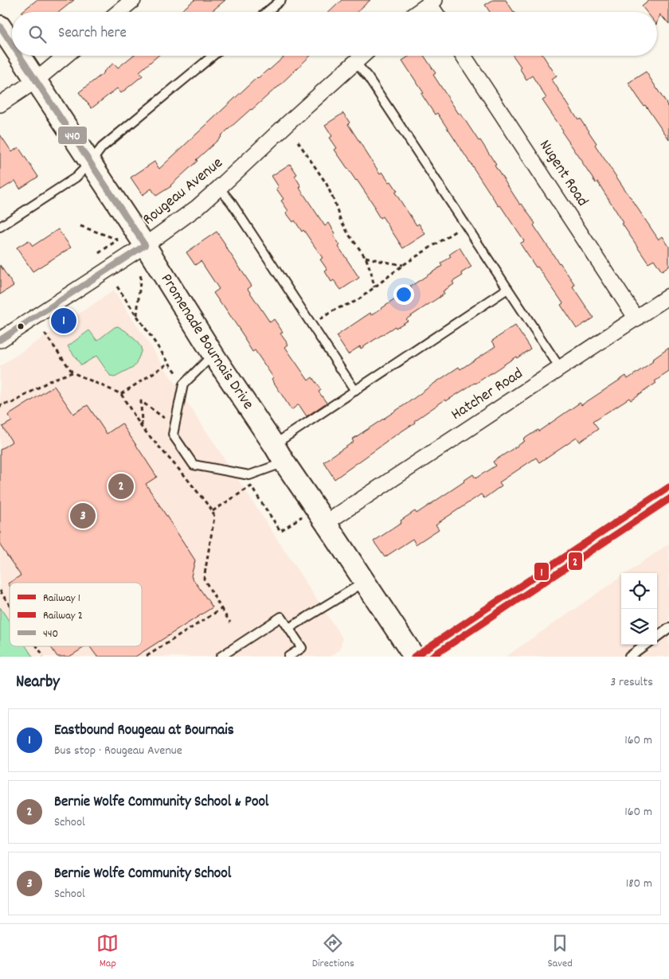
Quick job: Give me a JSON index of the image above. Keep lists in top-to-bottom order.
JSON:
{
  "streets": {
    "street": [
      "Nugent Road",
      "Rougeau Avenue",
      "Promenade Bournais Drive",
      "Hatcher Road"
    ]
  },
  "crossings": [
    ["Nugent Road", "Hatcher Road"],
    ["Rougeau Avenue", "Promenade Bournais Drive"],
    ["Promenade Bournais Drive", "Hatcher Road"]
  ],
  "lines": ["transit line 440", "rail line 1", "rail line 2"],
  "legend": ["Railway 1", "Railway 2", "440"],
  "page": {
    "search": "Search here",
    "pins": ["1", "2", "3"],
    "heading": ["Nearby", "3 results"],
    "list": [
      {
        "mark": "1",
        "name": "Eastbound Rougeau at Bournais",
        "note": "Bus stop · Rougeau Avenue",
        "value": "160 m"
      },
      {
        "mark": "2",
        "name": "Bernie Wolfe Community School & Pool",
        "note": "School",
        "value": "160 m"
      },
      {
        "mark": "3",
        "name": "Bernie Wolfe Community School",
        "note": "School",
        "value": "180 m"
      }
    ],
    "nav": ["Map", "Directions", "Saved"]
  }
}
